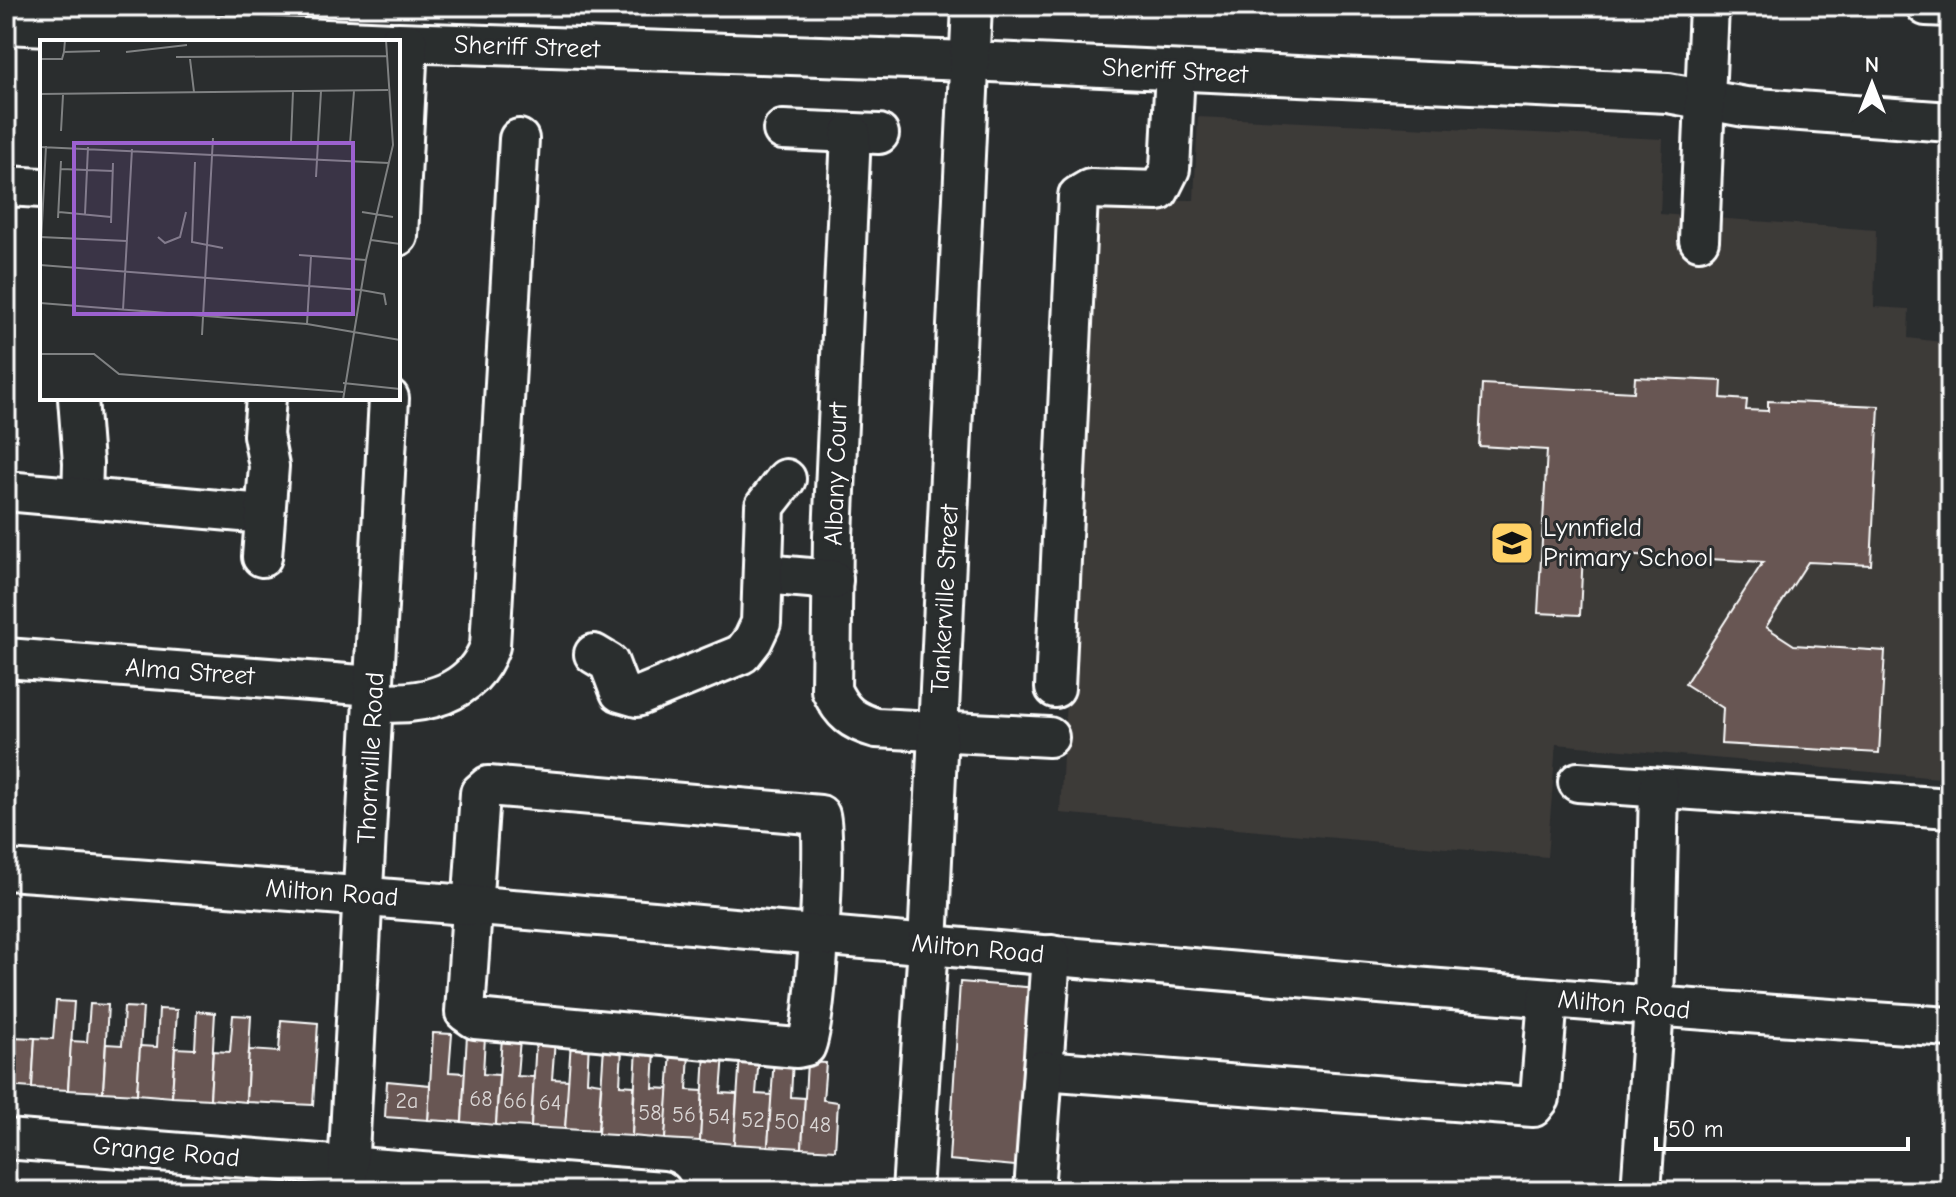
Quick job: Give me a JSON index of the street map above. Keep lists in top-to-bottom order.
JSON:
{
  "streets": {
    "street": [
      "Sheriff Street",
      "Albany Court",
      "Tankerville Street",
      "Alma Street",
      "Thornville Road",
      "Milton Road",
      "Grange Road"
    ]
  },
  "crossings": [
    ["Sheriff Street", "Tankerville Street"],
    ["Albany Court", "Tankerville Street"],
    ["Tankerville Street", "Milton Road"],
    ["Alma Street", "Thornville Road"],
    ["Thornville Road", "Milton Road"],
    ["Thornville Road", "Grange Road"]
  ],
  "places": {
    "school or university": ["Lynnfield Primary School"]
  },
  "house_numbers": [
    "68",
    "2a",
    "66",
    "64",
    "58",
    "56",
    "54",
    "52",
    "50",
    "48"
  ],
  "scale_bar": "50 m",
  "north": "top"
}
